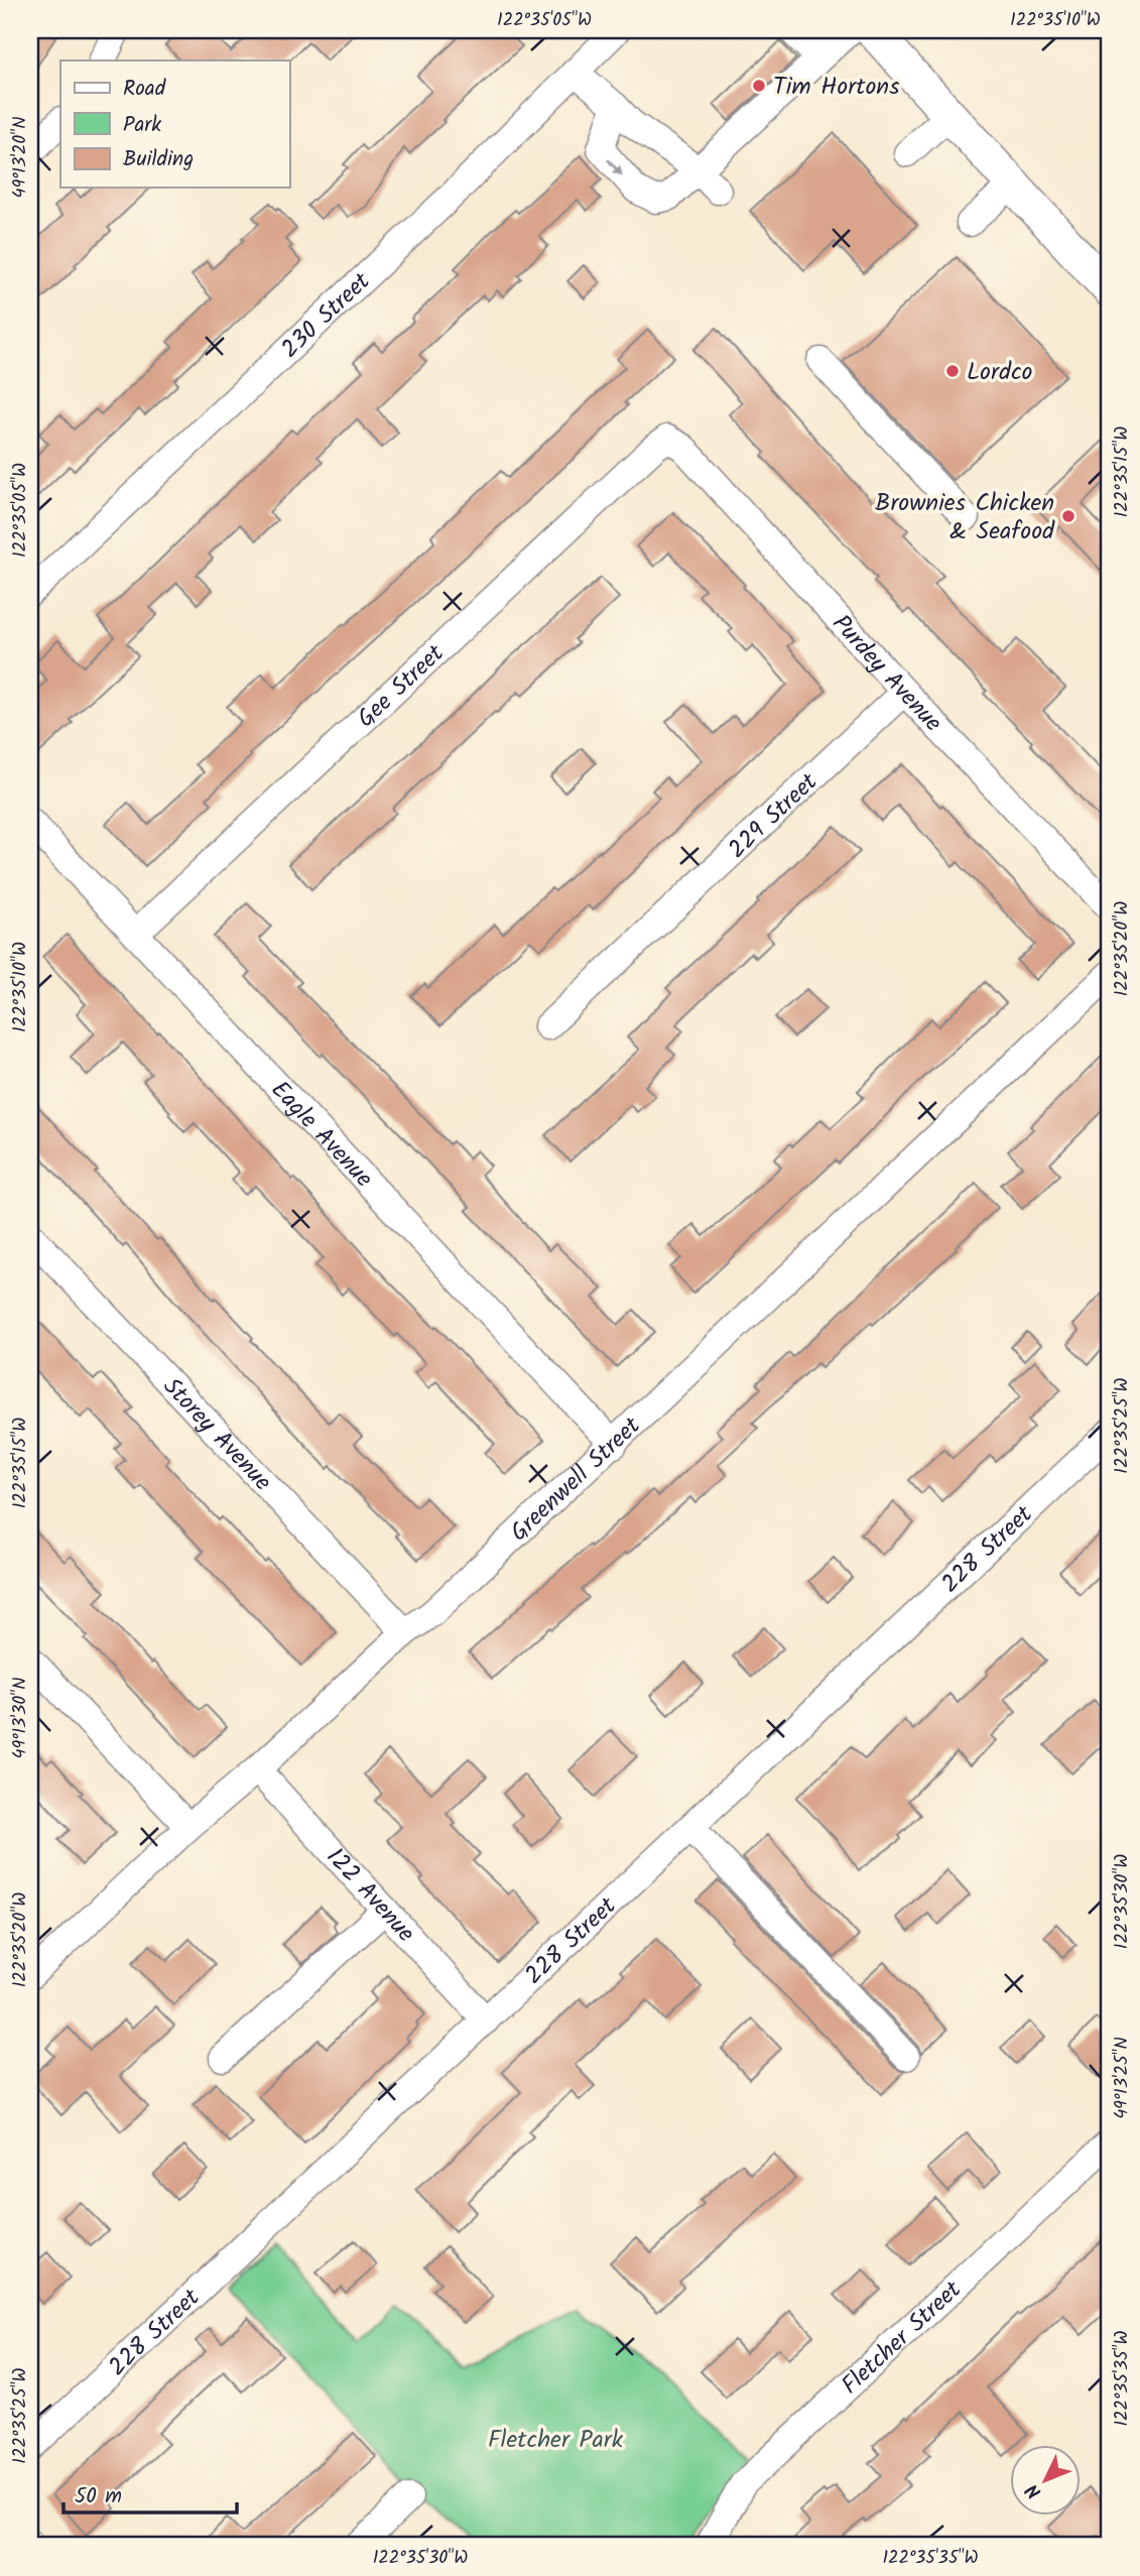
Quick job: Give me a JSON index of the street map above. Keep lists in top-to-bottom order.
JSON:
{
  "streets": {
    "street": [
      "230 Street",
      "Purdey Avenue",
      "Gee Street",
      "229 Street",
      "Eagle Avenue",
      "Storey Avenue",
      "Greenwell Street",
      "228 Street",
      "122 Avenue",
      "Fletcher Street"
    ]
  },
  "crossings": [
    ["Purdey Avenue", "Gee Street"],
    ["Purdey Avenue", "229 Street"],
    ["Gee Street", "Eagle Avenue"],
    ["Eagle Avenue", "Greenwell Street"],
    ["Storey Avenue", "Greenwell Street"],
    ["Greenwell Street", "122 Avenue"],
    ["228 Street", "122 Avenue"]
  ],
  "parks": ["Fletcher Park"],
  "places": ["Tim Hortons", "Lordco", "Brownies Chicken & Seafood"],
  "legend": ["Road", "Park", "Building"],
  "scale_bar": "50 m",
  "north": "bottom left",
  "coordinates": [
    "122°35'05\"W",
    "122°35'10\"W",
    "49°13'20\"N",
    "122°35'15\"W",
    "122°35'20\"W",
    "122°35'25\"W",
    "49°13'30\"N",
    "122°35'30\"W",
    "49°13'25\"N",
    "122°35'35\"W"
  ]
}
